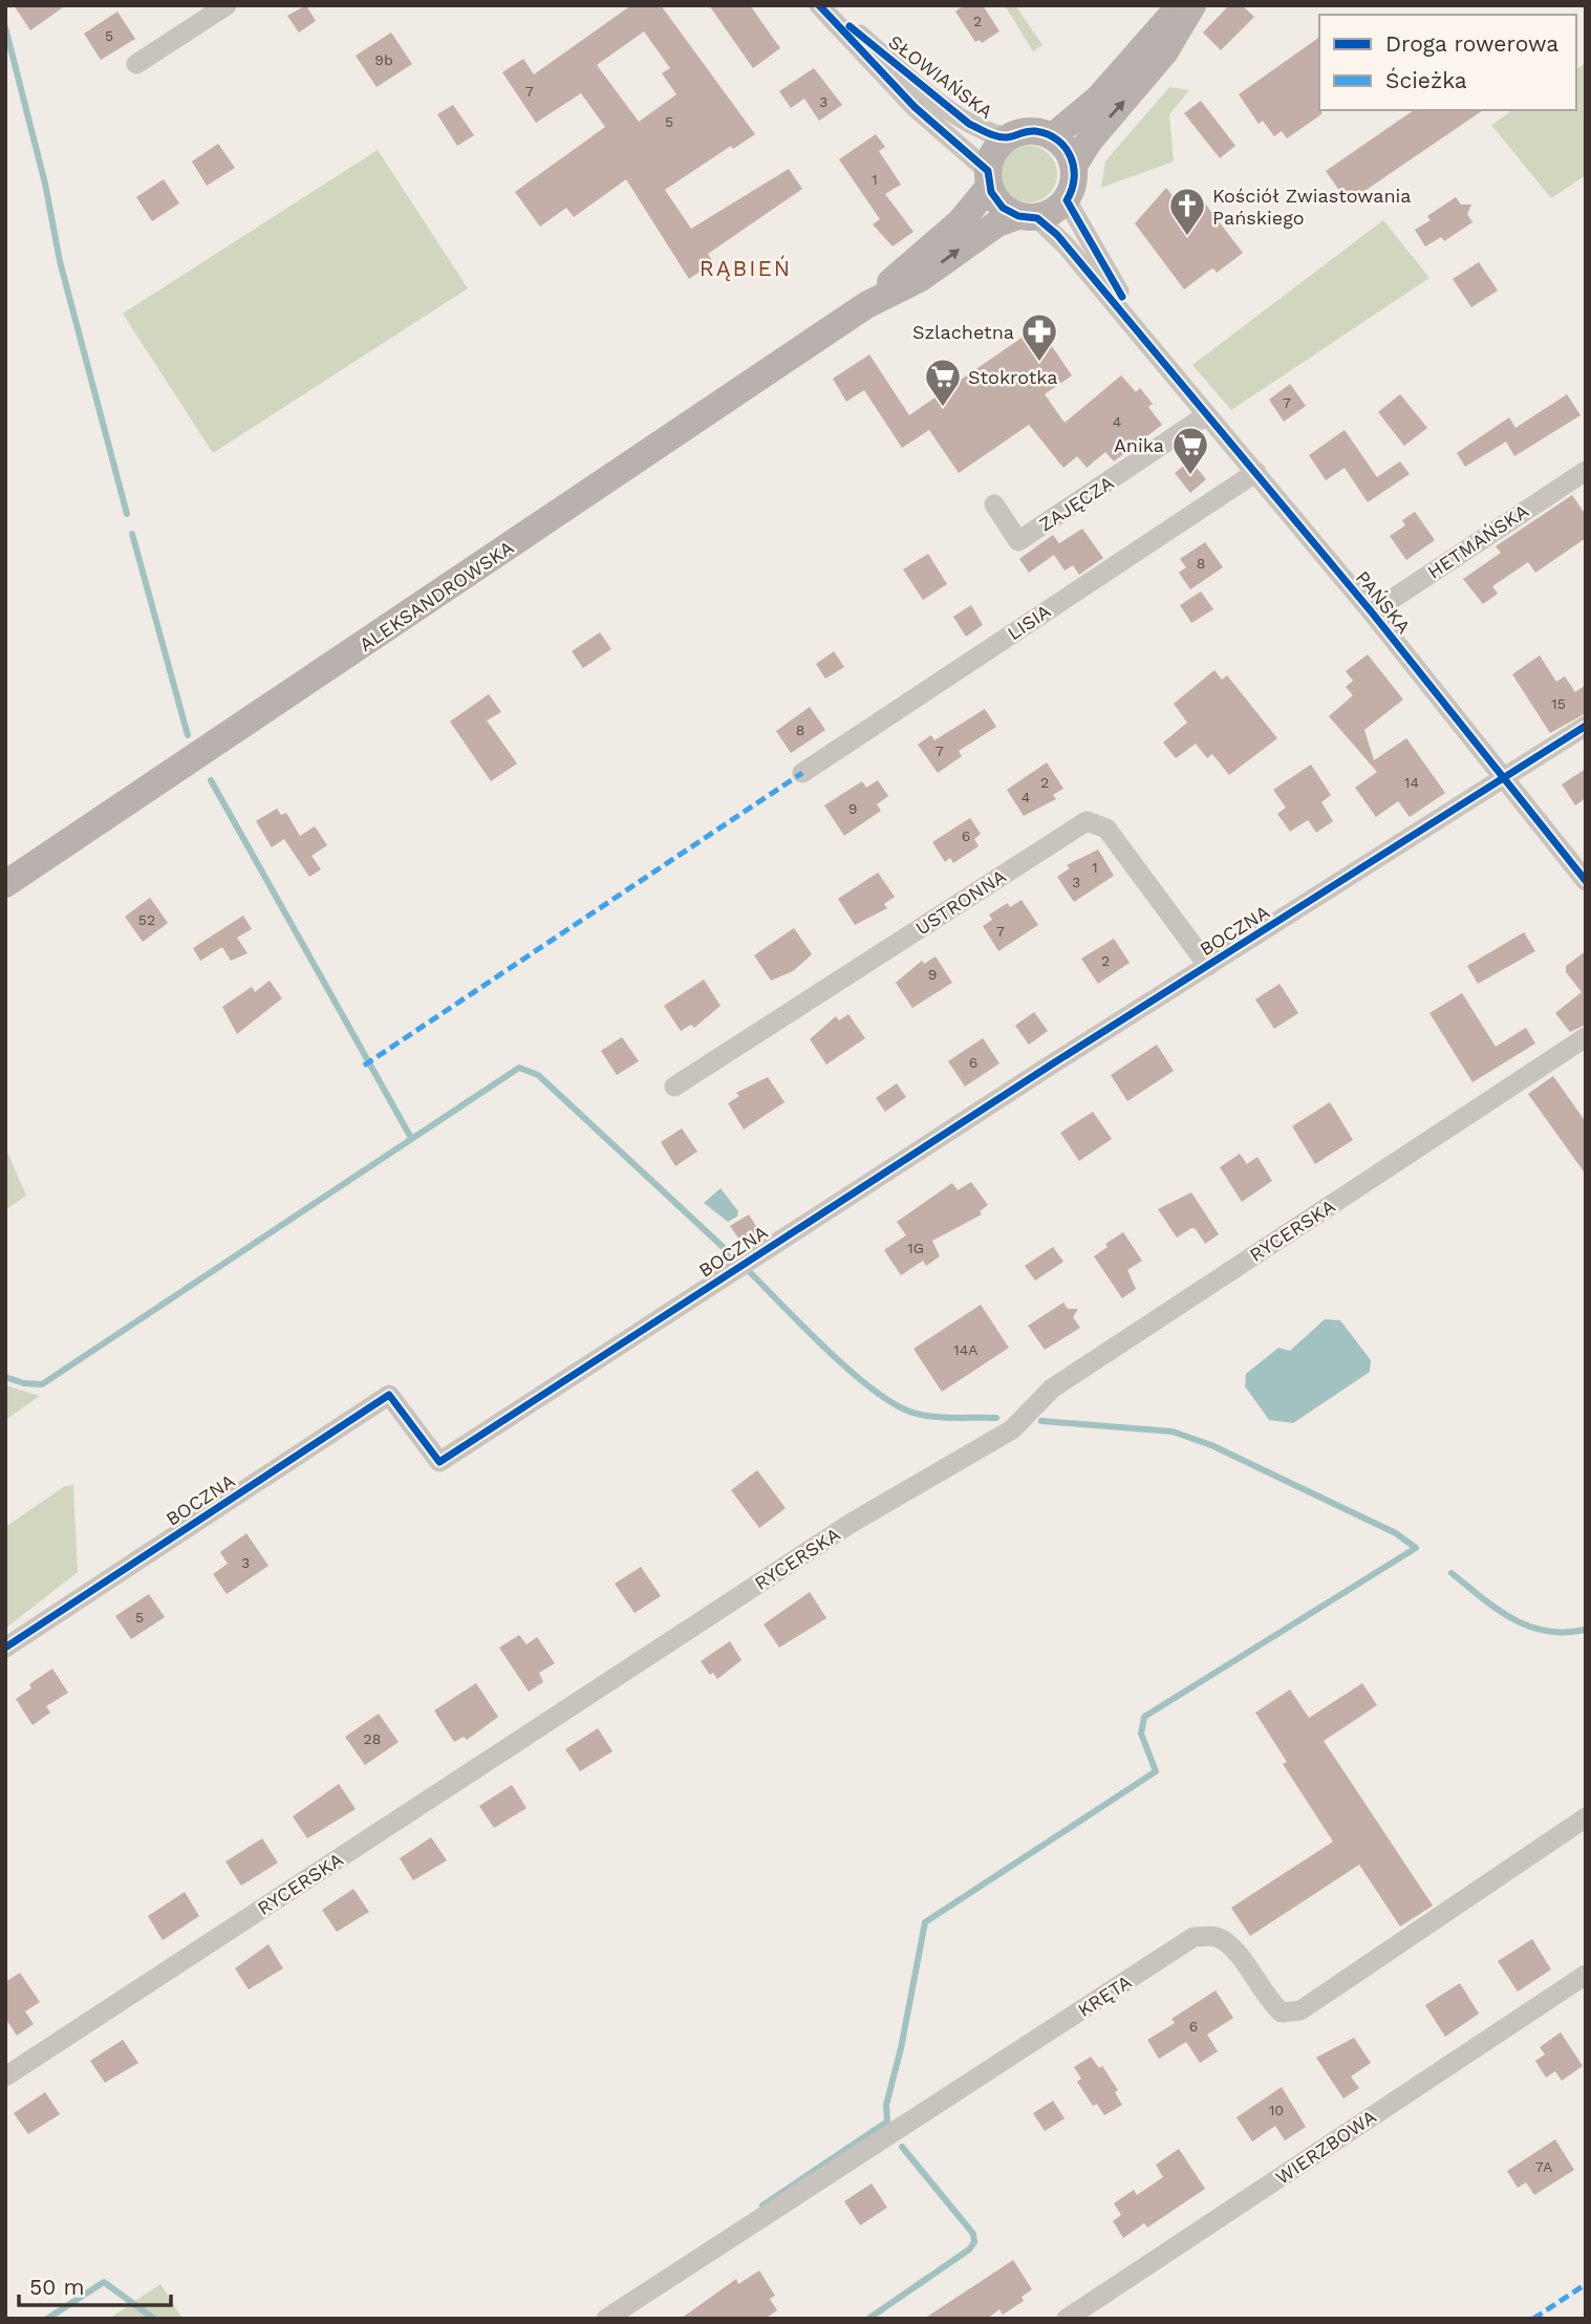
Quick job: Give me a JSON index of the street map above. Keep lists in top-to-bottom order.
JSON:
{
  "streets": {
    "main road": ["ALEKSANDROWSKA"],
    "street": [
      "SŁOWIAŃSKA",
      "ZAJĘCZA",
      "HETMAŃSKA",
      "PAŃSKA",
      "LISIA",
      "USTRONNA",
      "BOCZNA",
      "RYCERSKA",
      "KRĘTA",
      "WIERZBOWA"
    ]
  },
  "crossings": [
    ["SŁOWIAŃSKA", "ALEKSANDROWSKA"],
    ["SŁOWIAŃSKA", "PAŃSKA"],
    ["ZAJĘCZA", "PAŃSKA"],
    ["HETMAŃSKA", "PAŃSKA"],
    ["ALEKSANDROWSKA", "PAŃSKA"],
    ["PAŃSKA", "LISIA"],
    ["PAŃSKA", "BOCZNA"],
    ["USTRONNA", "BOCZNA"]
  ],
  "districts": ["RĄBIEŃ"],
  "places": {
    "church": ["Kościół Zwiastowania Pańskiego"],
    "pharmacy": ["Szlachetna"],
    "supermarket": ["Stokrotka", "Anika"]
  },
  "house_numbers": [
    "2",
    "5",
    "9b",
    "7",
    "3",
    "5",
    "1",
    "7",
    "4",
    "8",
    "15",
    "8",
    "7",
    "2",
    "14",
    "4",
    "9",
    "6",
    "1",
    "3",
    "52",
    "7",
    "2",
    "9",
    "6",
    "1G",
    "14A",
    "3",
    "5",
    "28",
    "6",
    "10",
    "7A"
  ],
  "legend": ["Droga rowerowa", "Ścieżka"],
  "scale_bar": "50 m"
}
